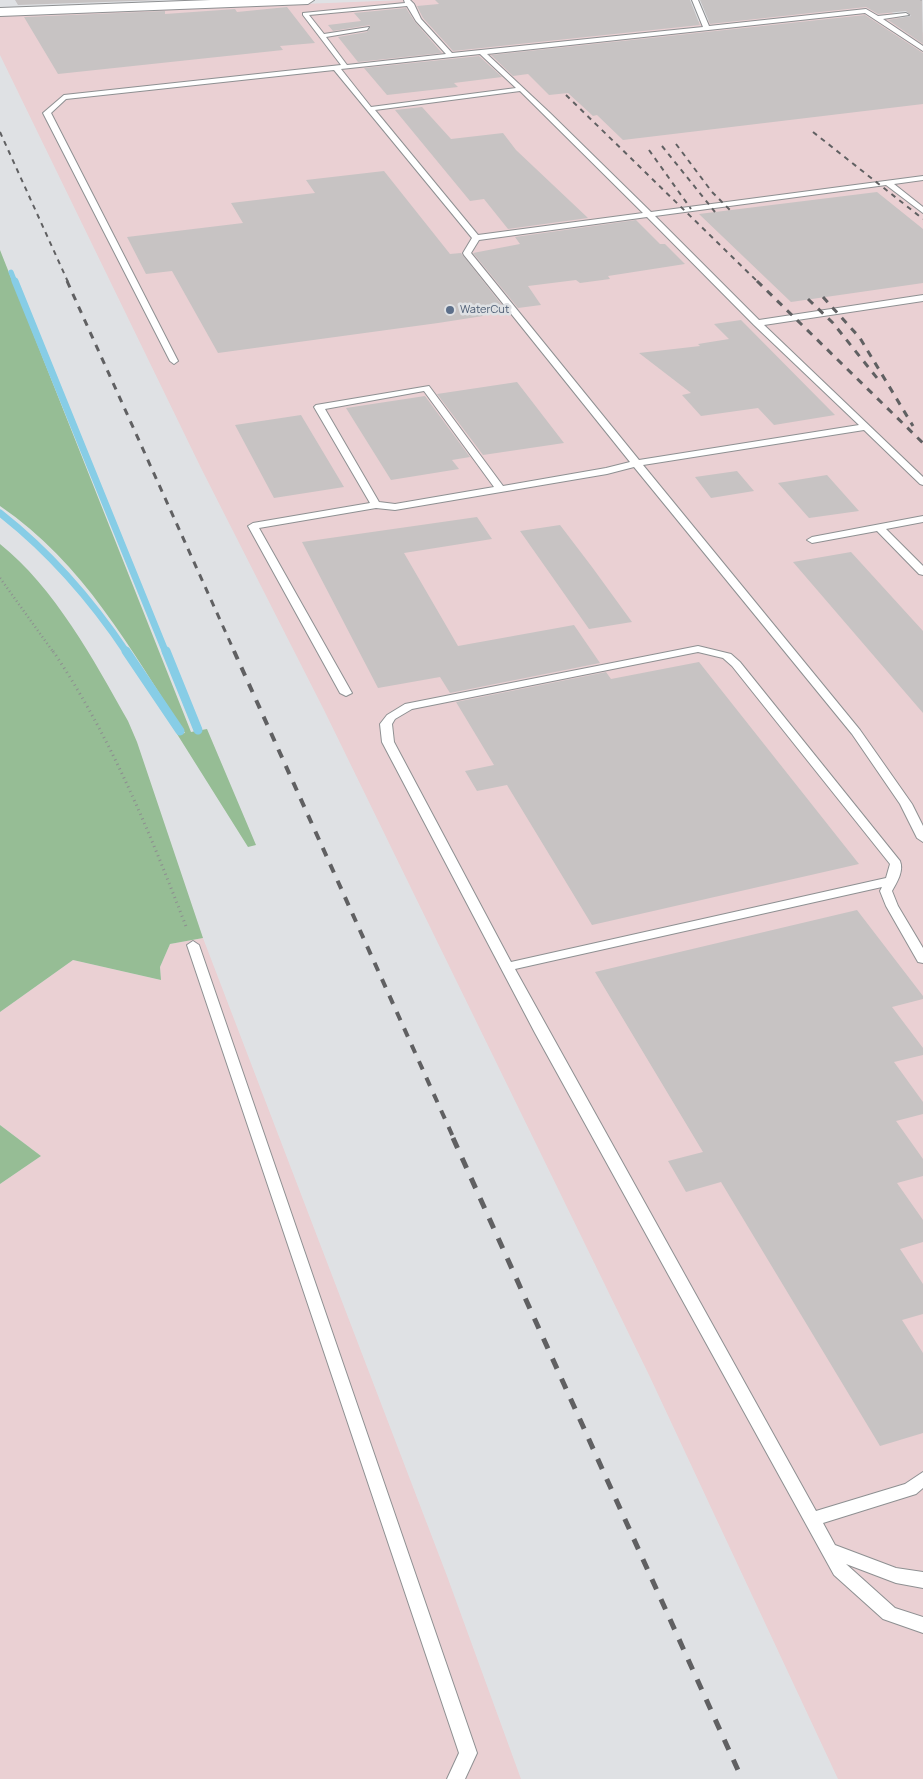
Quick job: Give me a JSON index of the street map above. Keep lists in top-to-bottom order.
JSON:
{
  "places": ["WaterCut"]
}
